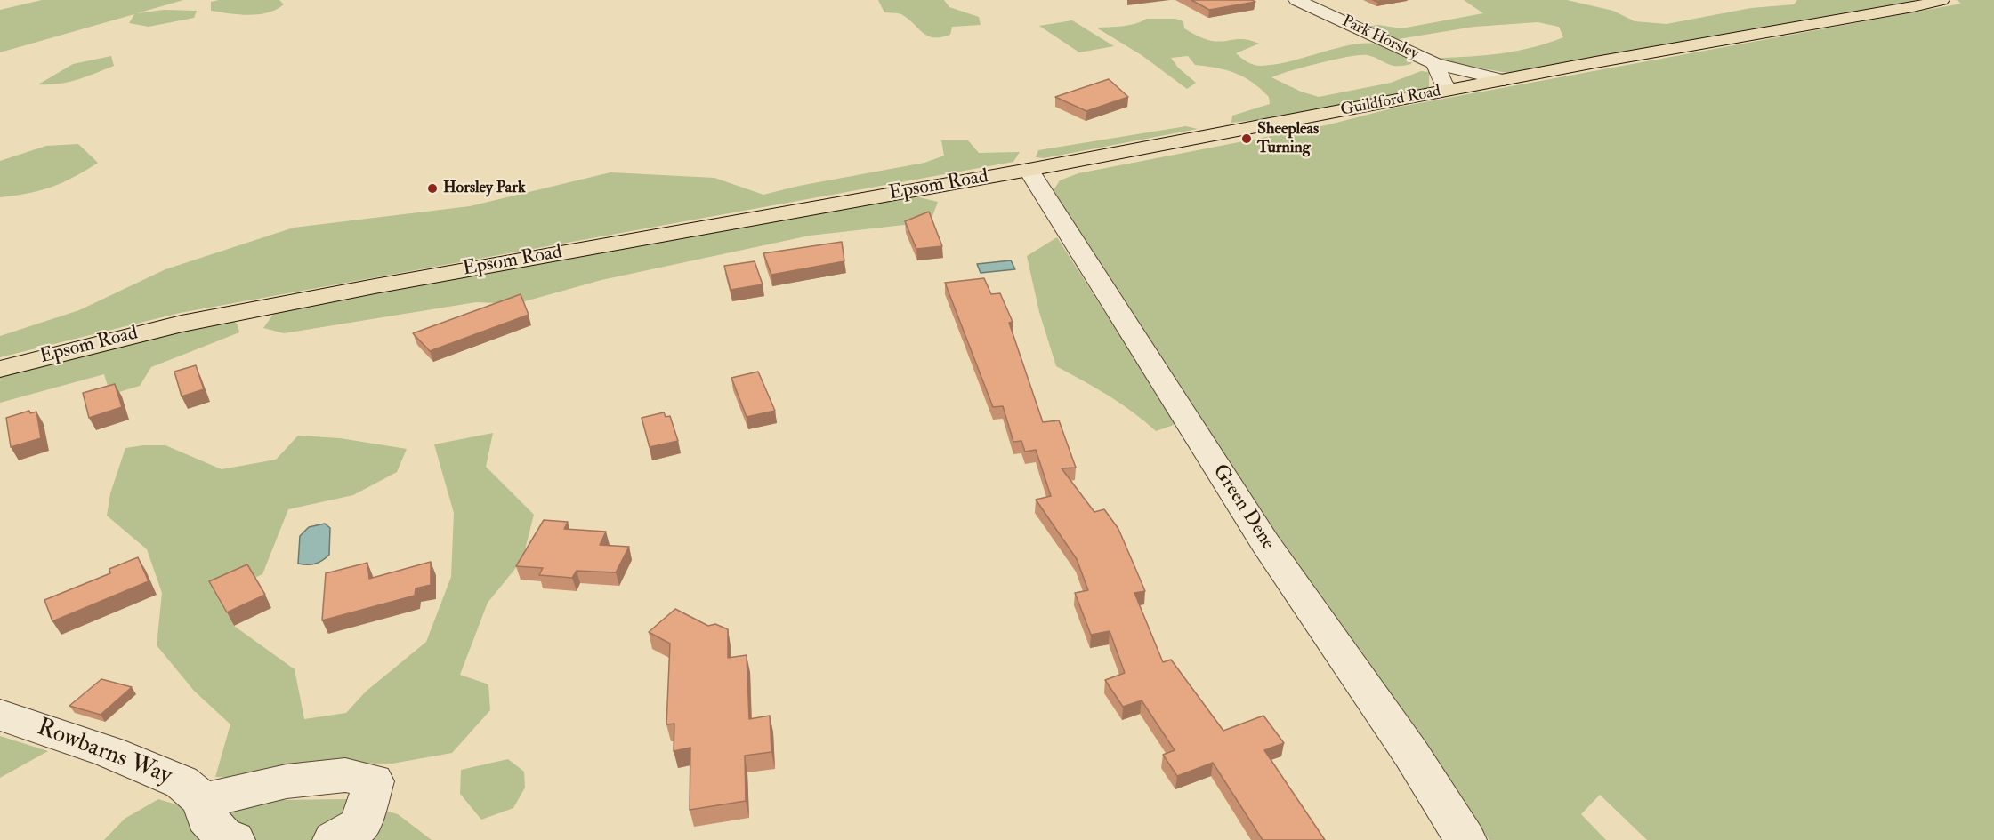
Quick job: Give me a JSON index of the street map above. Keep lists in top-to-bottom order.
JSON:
{
  "streets": {
    "main road": ["Guildford Road", "Epsom Road"],
    "street": ["Park Horsley", "Green Dene", "Rowbarns Way"]
  },
  "crossings": [
    ["Park Horsley", "Guildford Road"],
    ["Guildford Road", "Epsom Road"],
    ["Guildford Road", "Green Dene"],
    ["Epsom Road", "Green Dene"]
  ],
  "places": ["Sheepleas Turning", "Horsley Park"]
}
